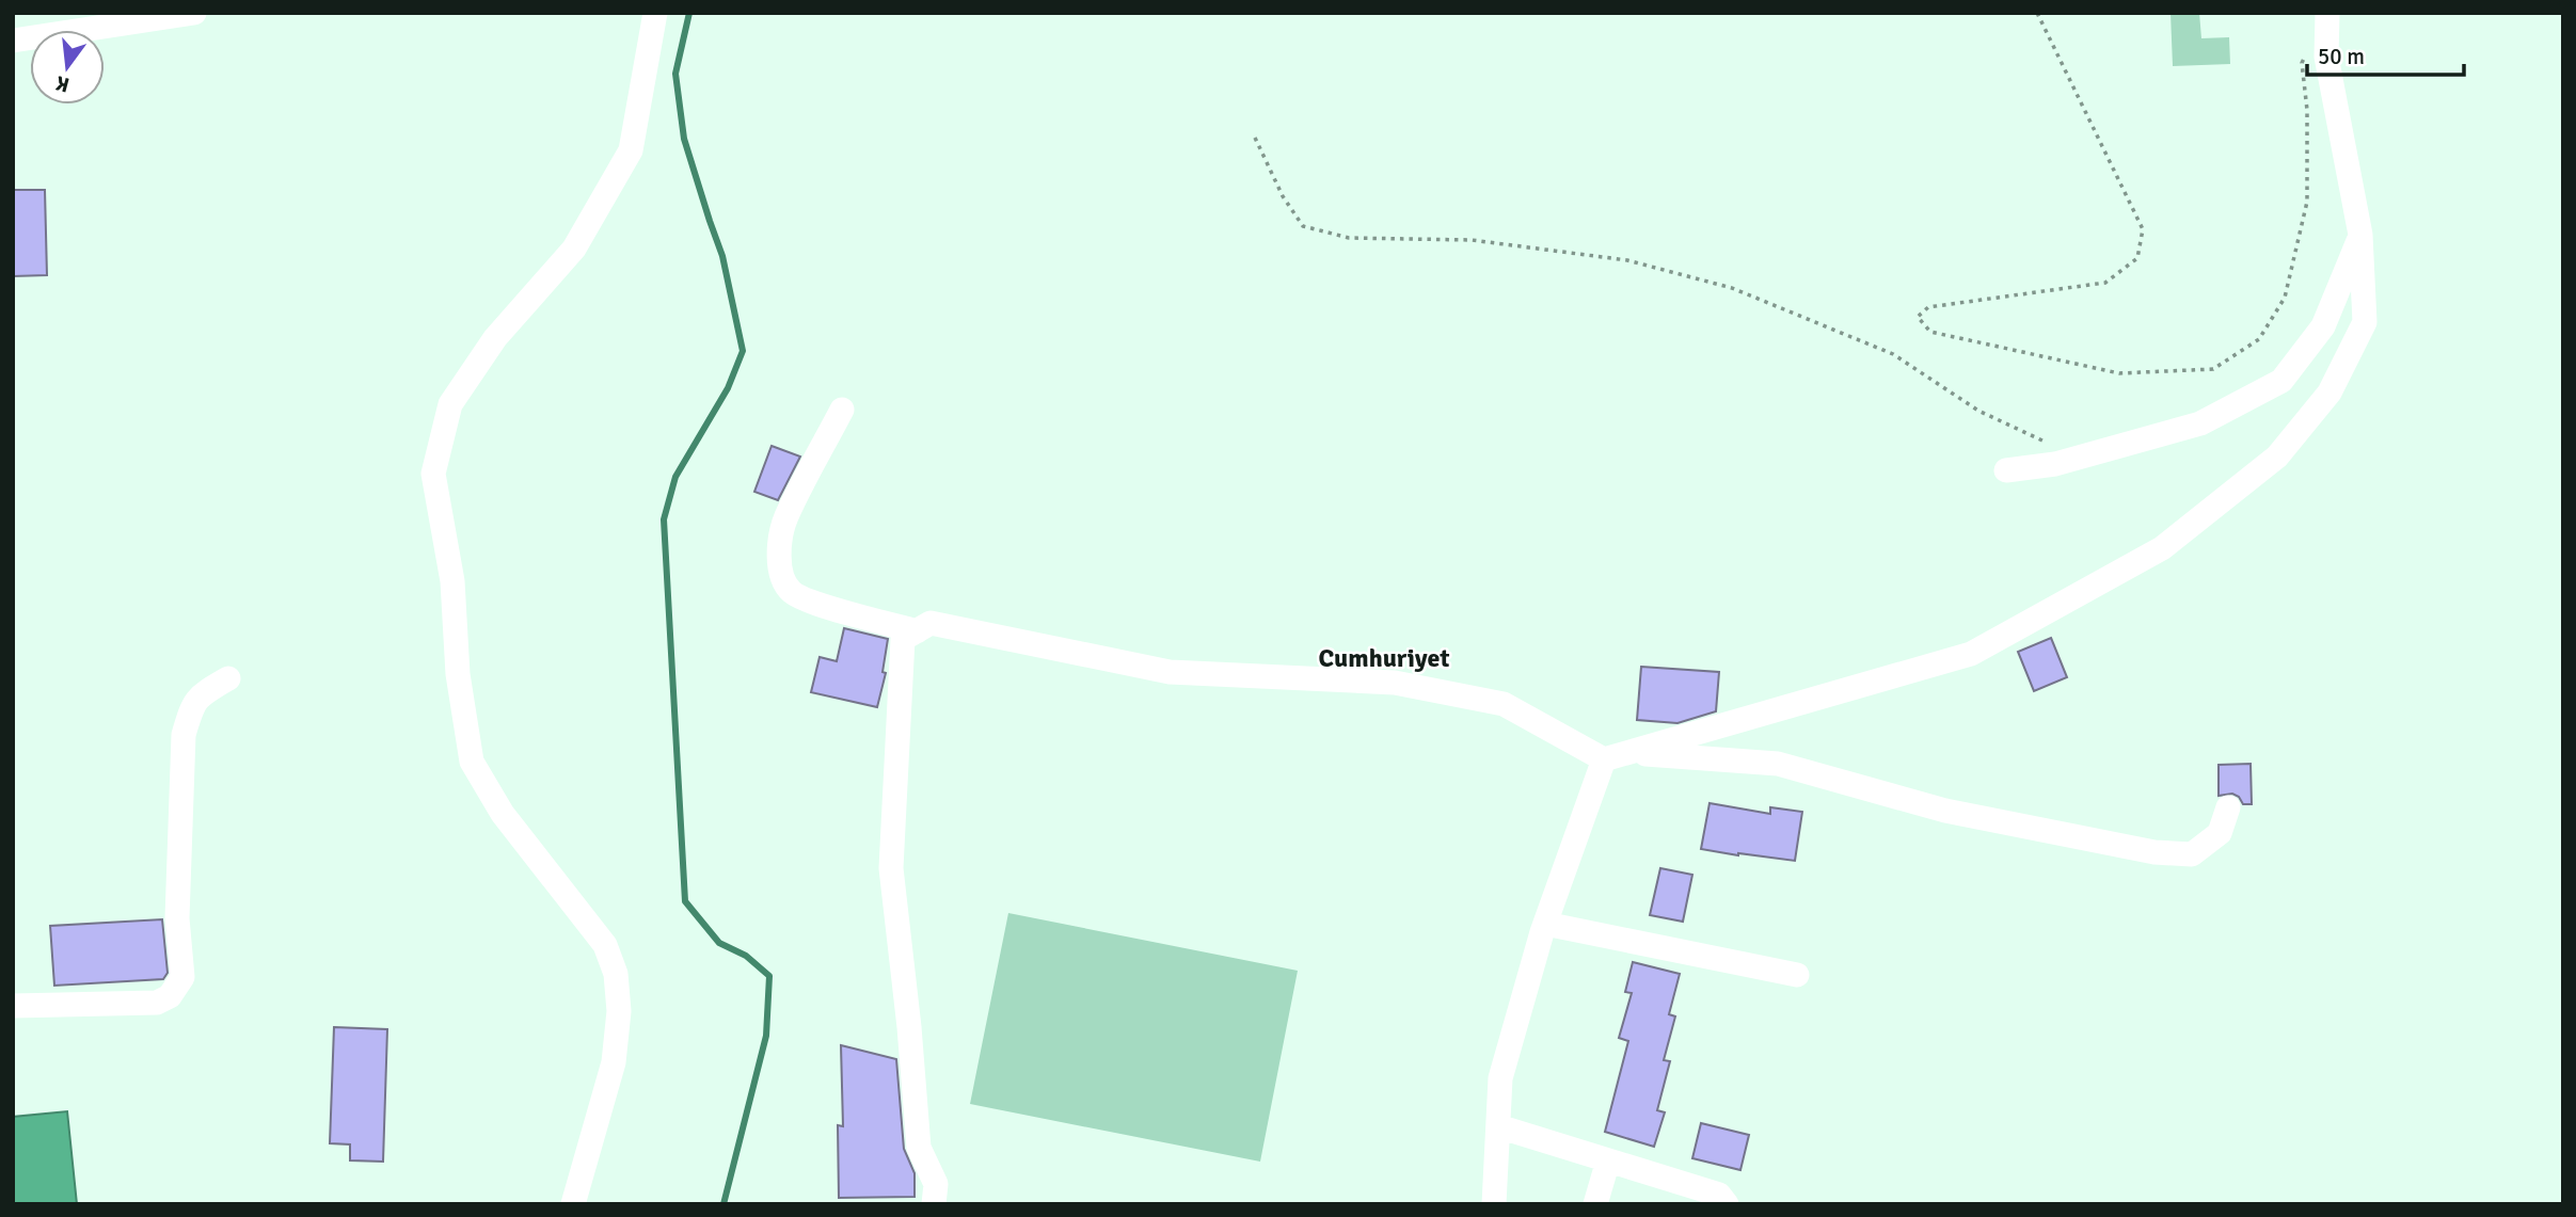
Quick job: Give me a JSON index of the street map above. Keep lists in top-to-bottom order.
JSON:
{
  "districts": ["Cumhuriyet"],
  "scale_bar": "50 m",
  "north": "bottom"
}
